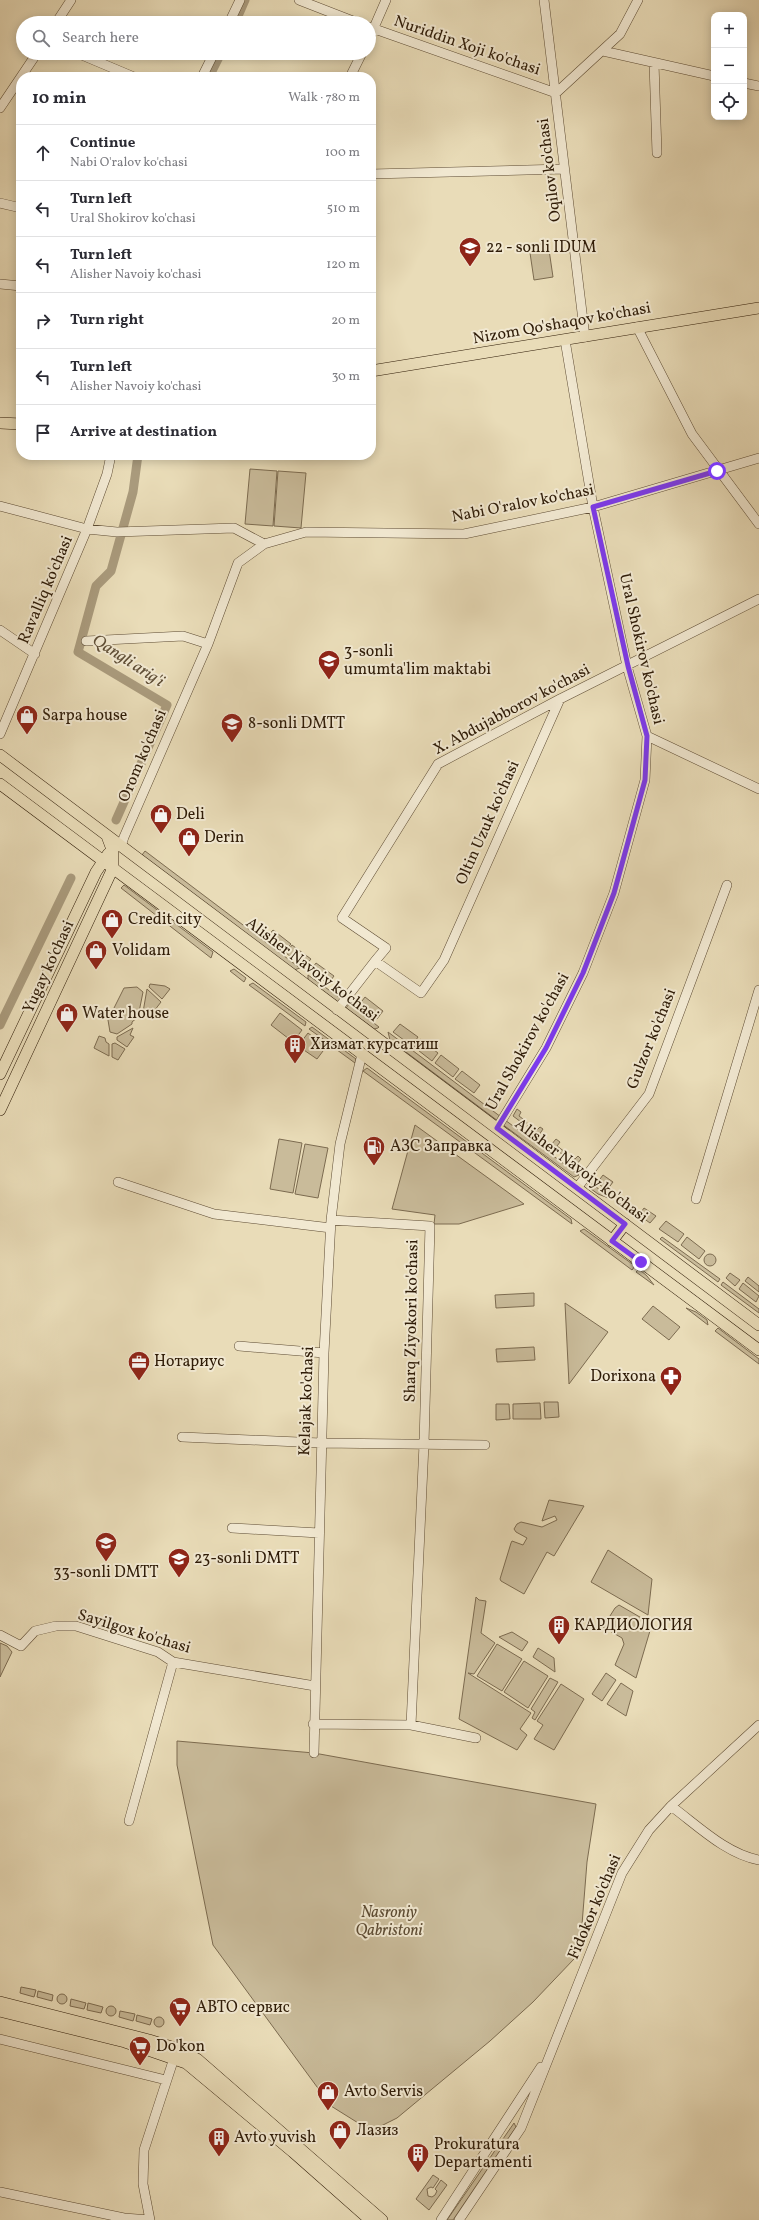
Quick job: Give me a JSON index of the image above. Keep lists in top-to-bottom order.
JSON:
{
  "streets": {
    "main road": ["Nizom Qo'shaqov ko'chasi", "Yugay ko'chasi", "Alisher Navoiy ko'chasi"],
    "street": [
      "Nuriddin Xoji ko'chasi",
      "Oqilov ko'chasi",
      "Nabi O'ralov ko'chasi",
      "Ravalliq ko'chasi",
      "Ural Shokirov ko'chasi",
      "X. Abdujabborov ko'chasi",
      "Orom ko'chasi",
      "Oltin Uzuk ko'chasi",
      "Gulzor ko'chasi",
      "Sharq Ziyokori ko'chasi",
      "Kelajak ko'chasi",
      "Sayilgox ko'chasi",
      "Fidokor ko'chasi"
    ]
  },
  "crossings": [
    ["Nuriddin Xoji ko'chasi", "Oqilov ko'chasi"],
    ["Oqilov ko'chasi", "Nizom Qo'shaqov ko'chasi"],
    ["Nizom Qo'shaqov ko'chasi", "Ural Shokirov ko'chasi"],
    ["Nabi O'ralov ko'chasi", "Ural Shokirov ko'chasi"],
    ["Nabi O'ralov ko'chasi", "Orom ko'chasi"],
    ["Ural Shokirov ko'chasi", "X. Abdujabborov ko'chasi"],
    ["Ural Shokirov ko'chasi", "Alisher Navoiy ko'chasi"],
    ["X. Abdujabborov ko'chasi", "Oltin Uzuk ko'chasi"],
    ["Orom ko'chasi", "Yugay ko'chasi"],
    ["Orom ko'chasi", "Alisher Navoiy ko'chasi"],
    ["Yugay ko'chasi", "Alisher Navoiy ko'chasi"],
    ["Alisher Navoiy ko'chasi", "Gulzor ko'chasi"],
    ["Alisher Navoiy ko'chasi", "Kelajak ko'chasi"],
    ["Sharq Ziyokori ko'chasi", "Kelajak ko'chasi"],
    ["Kelajak ko'chasi", "Sayilgox ko'chasi"]
  ],
  "water": ["Qangli arig'i"],
  "parks": ["Nasroniy Qabristoni"],
  "places": {
    "school or university": [
      "22 - sonli IDUM",
      "3-sonli umumta'lim maktabi",
      "8-sonli DMTT",
      "33-sonli DMTT",
      "23-sonli DMTT"
    ],
    "shop": [
      "Sarpa house",
      "Deli",
      "Derin",
      "Credit city",
      "Volidam",
      "Water house",
      "Avto Servis",
      "Лазиз"
    ],
    "building": [
      "Хизмат курсатиш",
      "КАРДИОЛОГИЯ",
      "Avto yuvish",
      "Prokuratura Departamenti"
    ],
    "fuel station": ["АЗС Заправка"],
    "office": ["Нотариус"],
    "pharmacy": ["Dorixona"],
    "supermarket": ["АВТО сервис", "Do'kon"]
  },
  "page": {
    "map_buttons": ["+", "−"],
    "search": "Search here",
    "heading": ["10 min", "Walk · 780 m"],
    "list": [
      ["Continue", "Nabi O'ralov ko'chasi", "100 m"],
      ["Turn left", "Ural Shokirov ko'chasi", "510 m"],
      ["Turn left", "Alisher Navoiy ko'chasi", "120 m"],
      ["Turn right", "20 m"],
      ["Turn left", "Alisher Navoiy ko'chasi", "30 m"],
      "Arrive at destination"
    ]
  }
}
